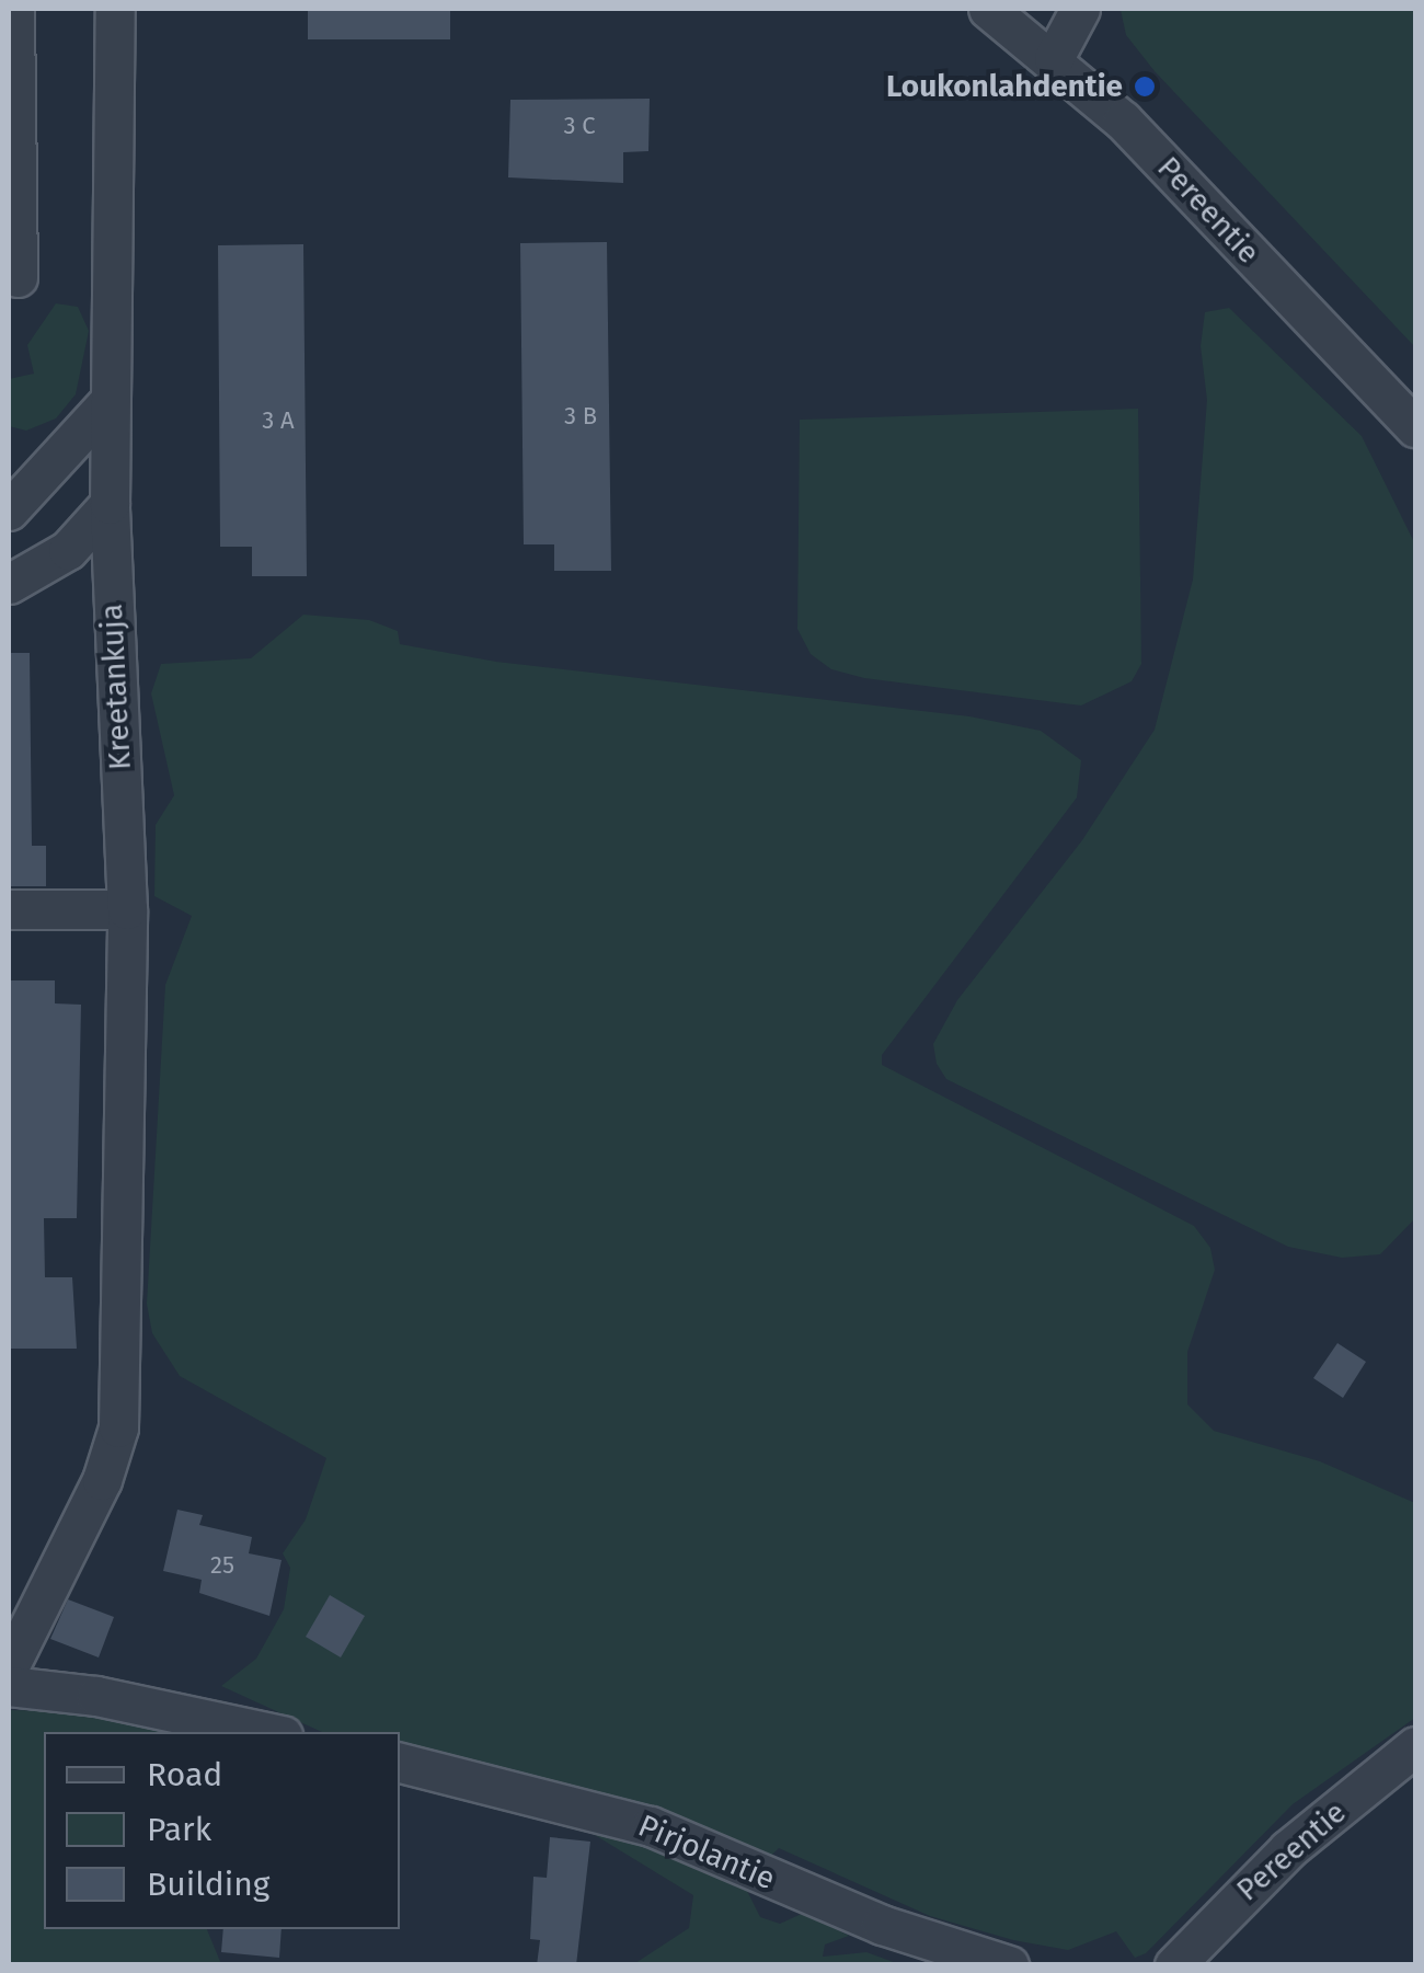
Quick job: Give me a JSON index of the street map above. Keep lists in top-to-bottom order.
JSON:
{
  "streets": {
    "street": ["Pereentie", "Kreetankuja", "Pirjolantie"]
  },
  "places": ["Loukonlahdentie"],
  "house_numbers": [
    "3 C",
    "3 B",
    "3 A",
    "25"
  ],
  "legend": ["Road", "Park", "Building"]
}
